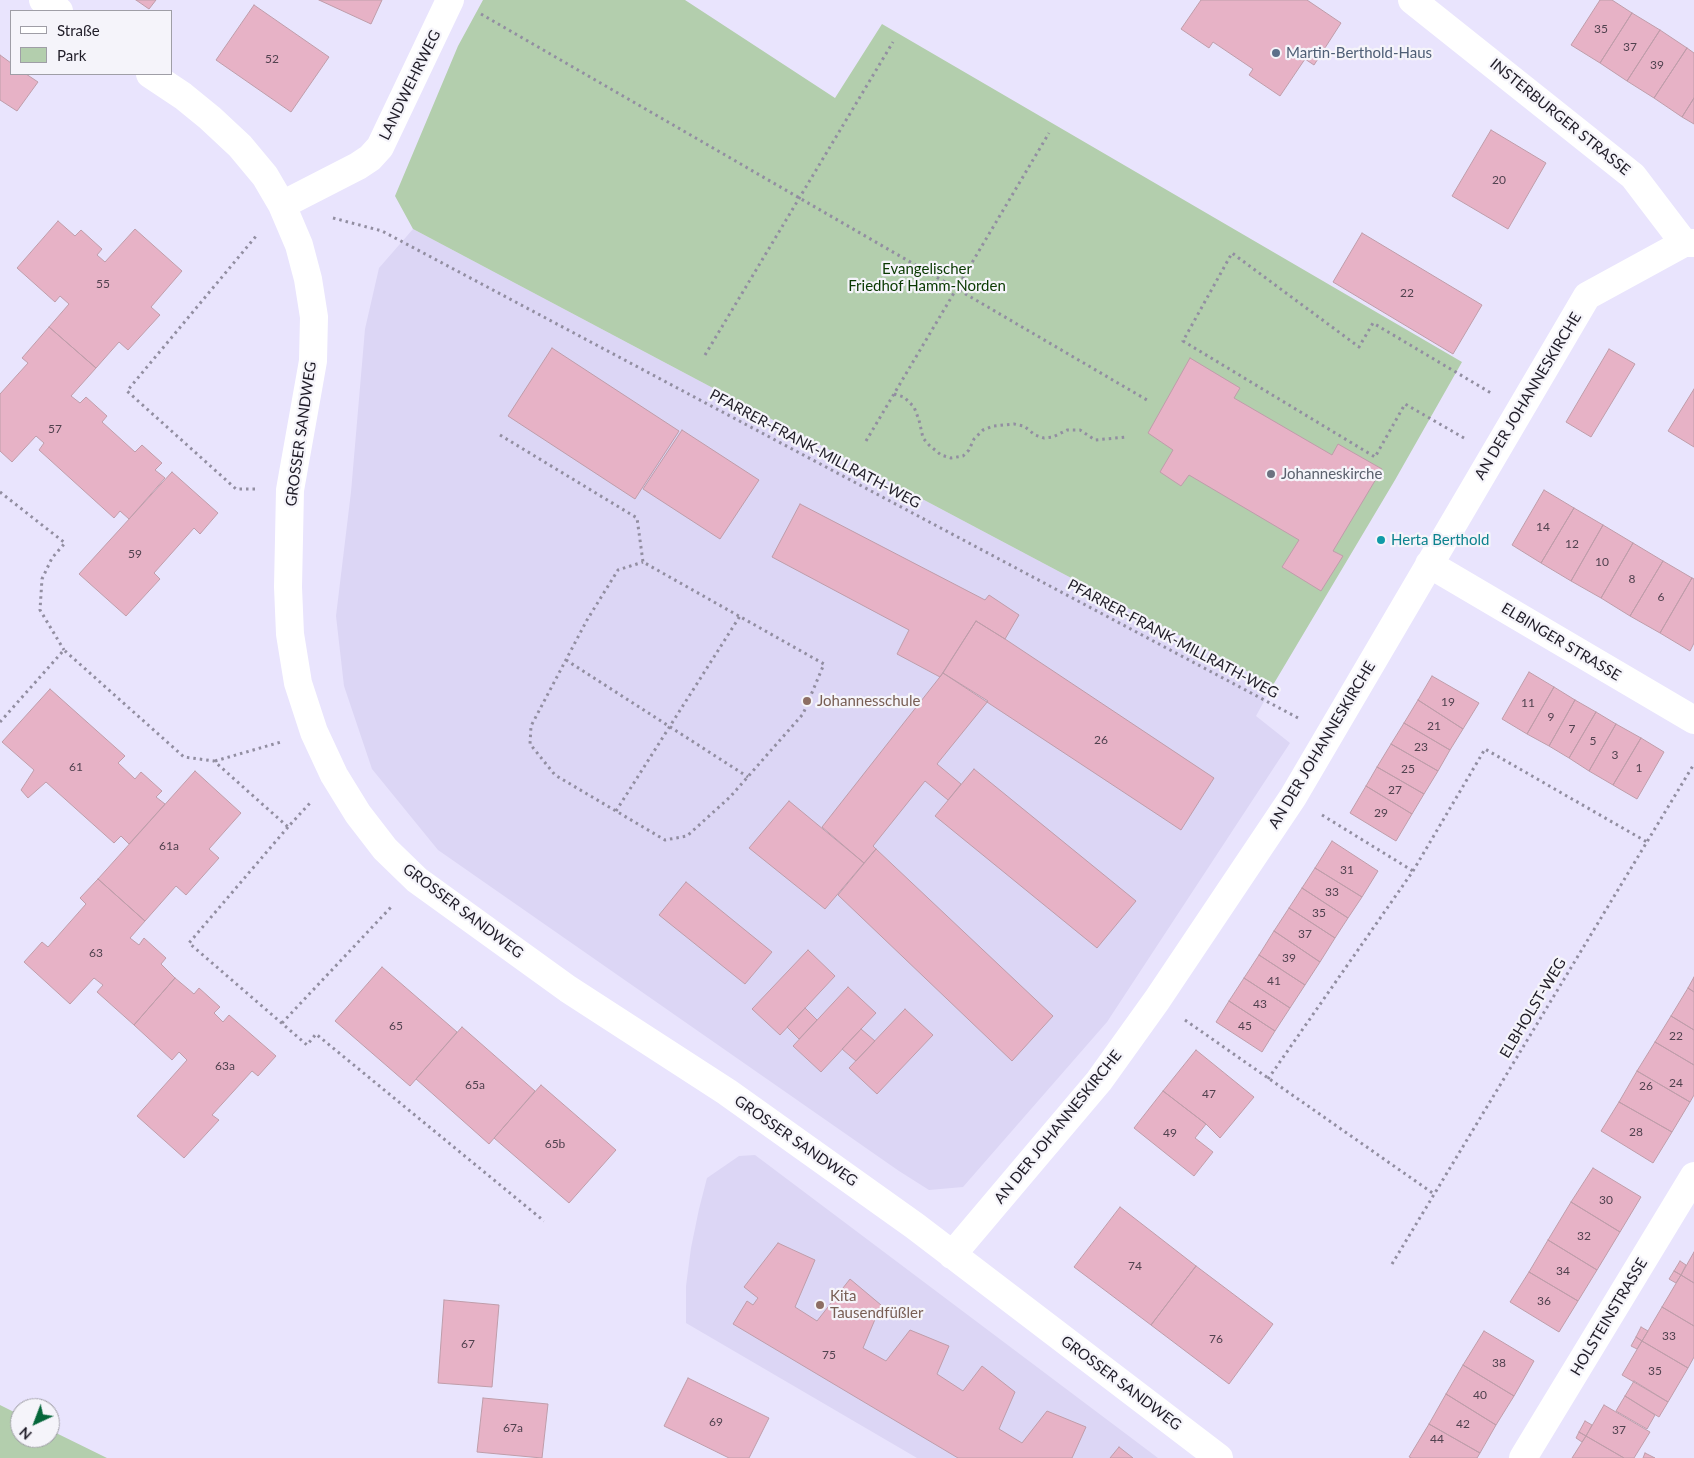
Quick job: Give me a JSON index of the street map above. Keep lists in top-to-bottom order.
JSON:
{
  "streets": {
    "street": [
      "LANDWEHRWEG",
      "INSTERBURGER STRASSE",
      "AN DER JOHANNESKIRCHE",
      "GROSSER SANDWEG",
      "ELBINGER STRASSE",
      "HOLSTEINSTRASSE"
    ],
    "path": ["PFARRER-FRANK-MILLRATH-WEG", "ELBHOLST-WEG"]
  },
  "crossings": [
    ["LANDWEHRWEG", "GROSSER SANDWEG"],
    ["LANDWEHRWEG", "PFARRER-FRANK-MILLRATH-WEG"],
    ["INSTERBURGER STRASSE", "AN DER JOHANNESKIRCHE"],
    ["AN DER JOHANNESKIRCHE", "GROSSER SANDWEG"],
    ["AN DER JOHANNESKIRCHE", "PFARRER-FRANK-MILLRATH-WEG"],
    ["AN DER JOHANNESKIRCHE", "ELBINGER STRASSE"],
    ["GROSSER SANDWEG", "PFARRER-FRANK-MILLRATH-WEG"]
  ],
  "parks": ["Evangelischer Friedhof Hamm-Norden"],
  "places": [
    "Martin-Berthold-Haus",
    "Johanneskirche",
    "Herta Berthold",
    "Johannesschule",
    "Kita Tausendfüßler"
  ],
  "house_numbers": [
    "35",
    "37",
    "52",
    "39",
    "20",
    "55",
    "22",
    "57",
    "14",
    "12",
    "59",
    "10",
    "8",
    "6",
    "19",
    "11",
    "9",
    "21",
    "7",
    "26",
    "5",
    "23",
    "3",
    "61",
    "1",
    "25",
    "27",
    "29",
    "61a",
    "31",
    "33",
    "35",
    "37",
    "63",
    "39",
    "41",
    "43",
    "65",
    "45",
    "22",
    "63a",
    "24",
    "65a",
    "26",
    "47",
    "28",
    "49",
    "65b",
    "30",
    "32",
    "74",
    "34",
    "36",
    "33",
    "76",
    "67",
    "75",
    "38",
    "35",
    "40",
    "69",
    "42",
    "67a",
    "37",
    "44"
  ],
  "legend": ["Straße", "Park"],
  "north": "bottom left"
}
